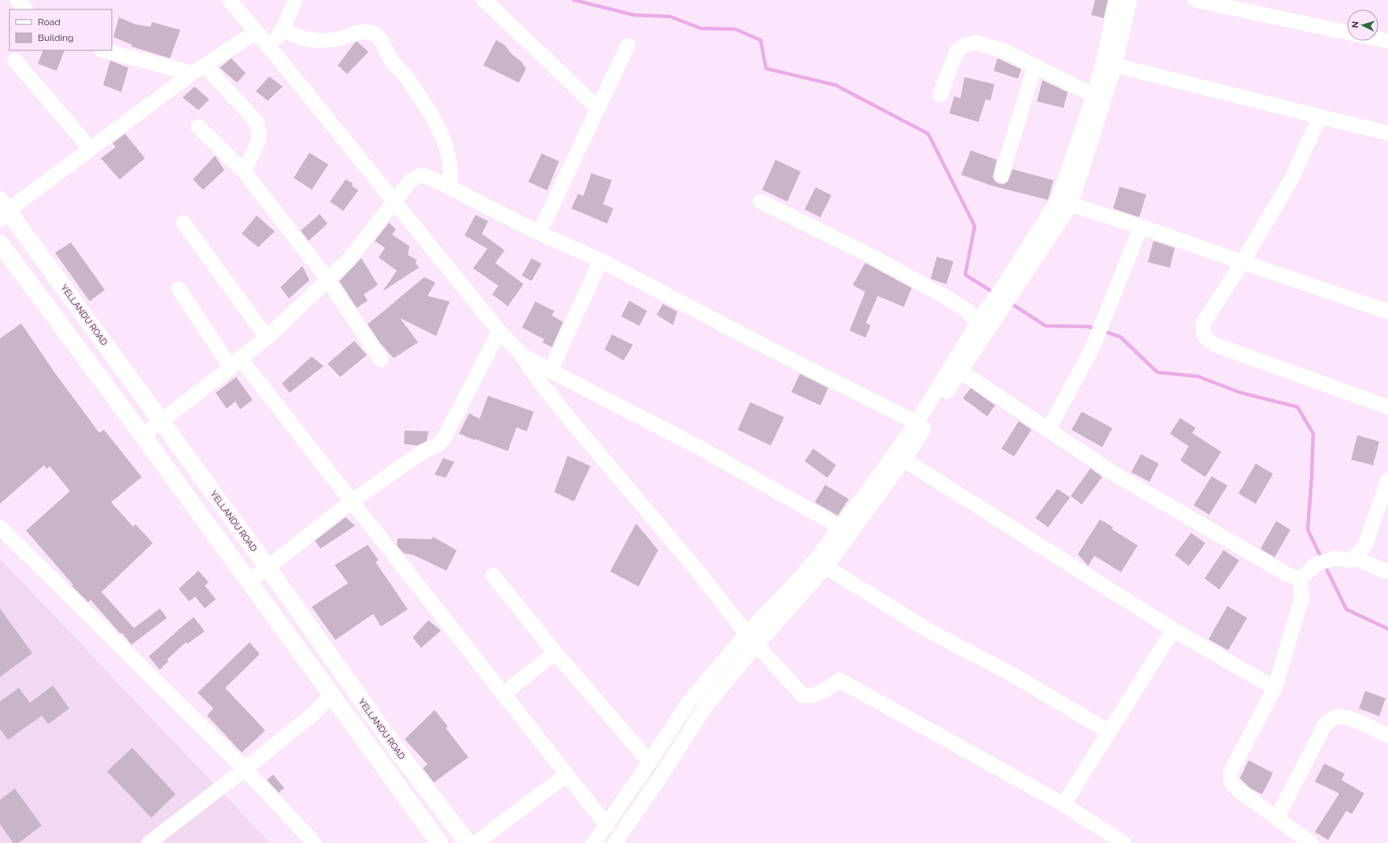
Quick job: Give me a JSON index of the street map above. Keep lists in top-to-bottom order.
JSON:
{
  "streets": {
    "main road": ["YELLANDU ROAD"]
  },
  "legend": ["Road", "Building"],
  "north": "left"
}
